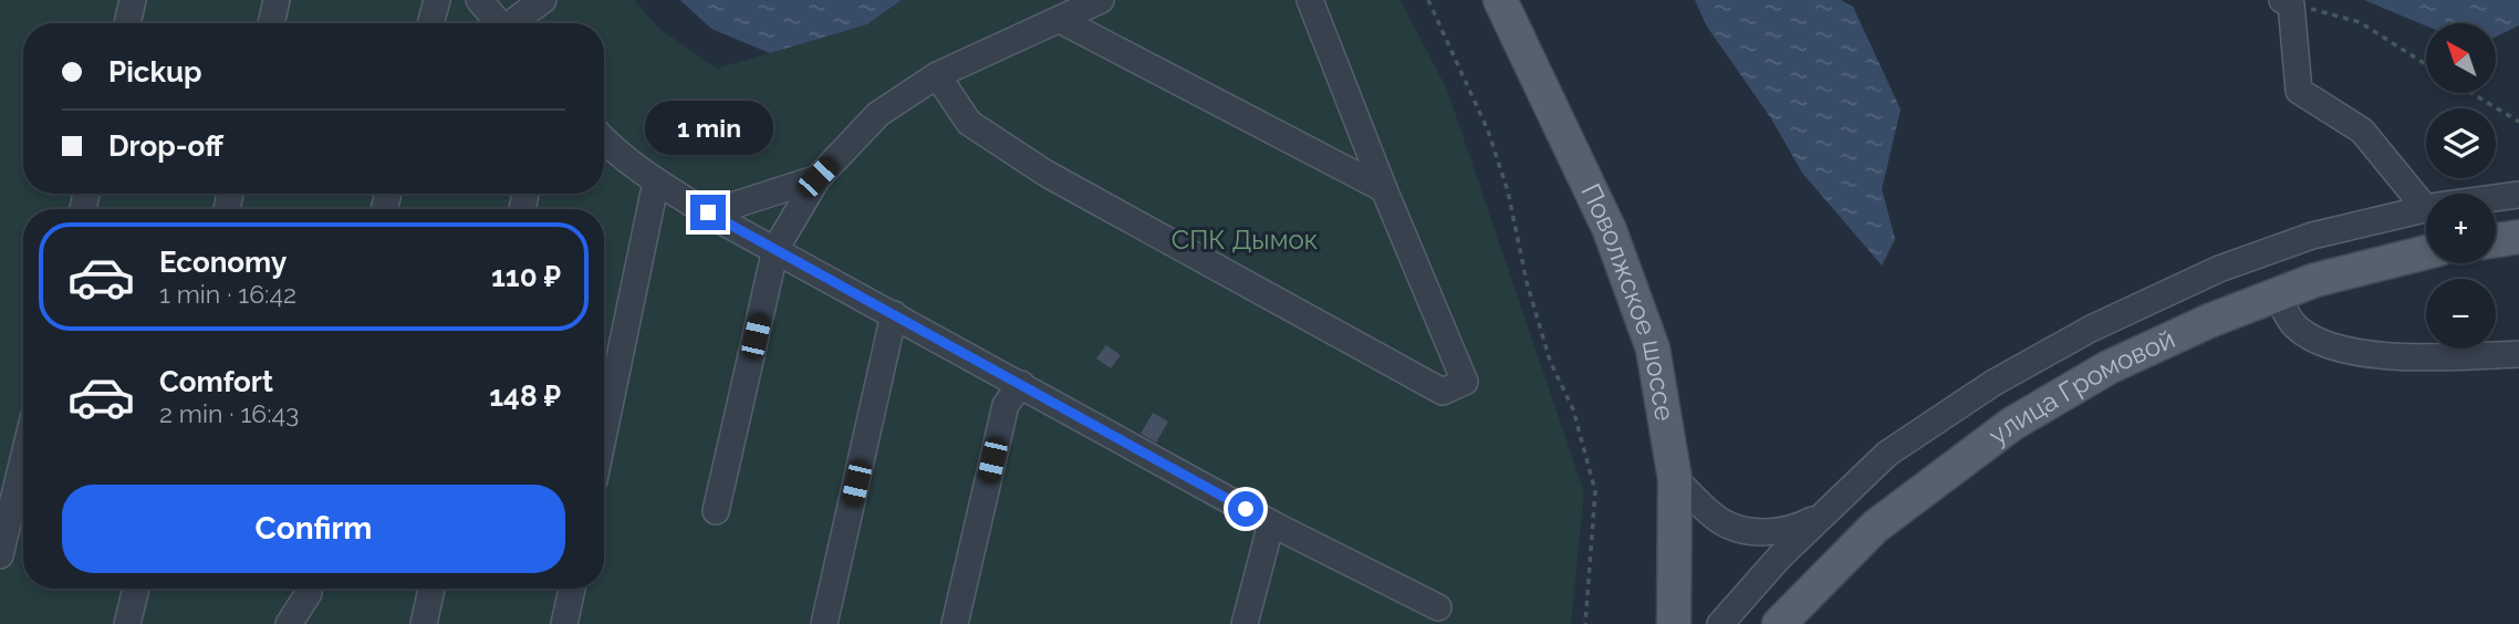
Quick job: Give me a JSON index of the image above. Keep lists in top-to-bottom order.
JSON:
{
  "streets": {
    "main road": ["Поволжское шоссе", "улица Громовой"]
  },
  "parks": ["СПК Дымок"],
  "north": "top left",
  "page": {
    "map_buttons": ["+", "−"],
    "banner": ["Pickup", "Drop-off"],
    "bubble": "1 min",
    "list": [
      {
        "name": "Economy",
        "note": "1 min · 16:42",
        "value": "110 ₽"
      },
      {
        "name": "Comfort",
        "note": "2 min · 16:43",
        "value": "148 ₽"
      }
    ],
    "buttons": "Confirm"
  }
}
